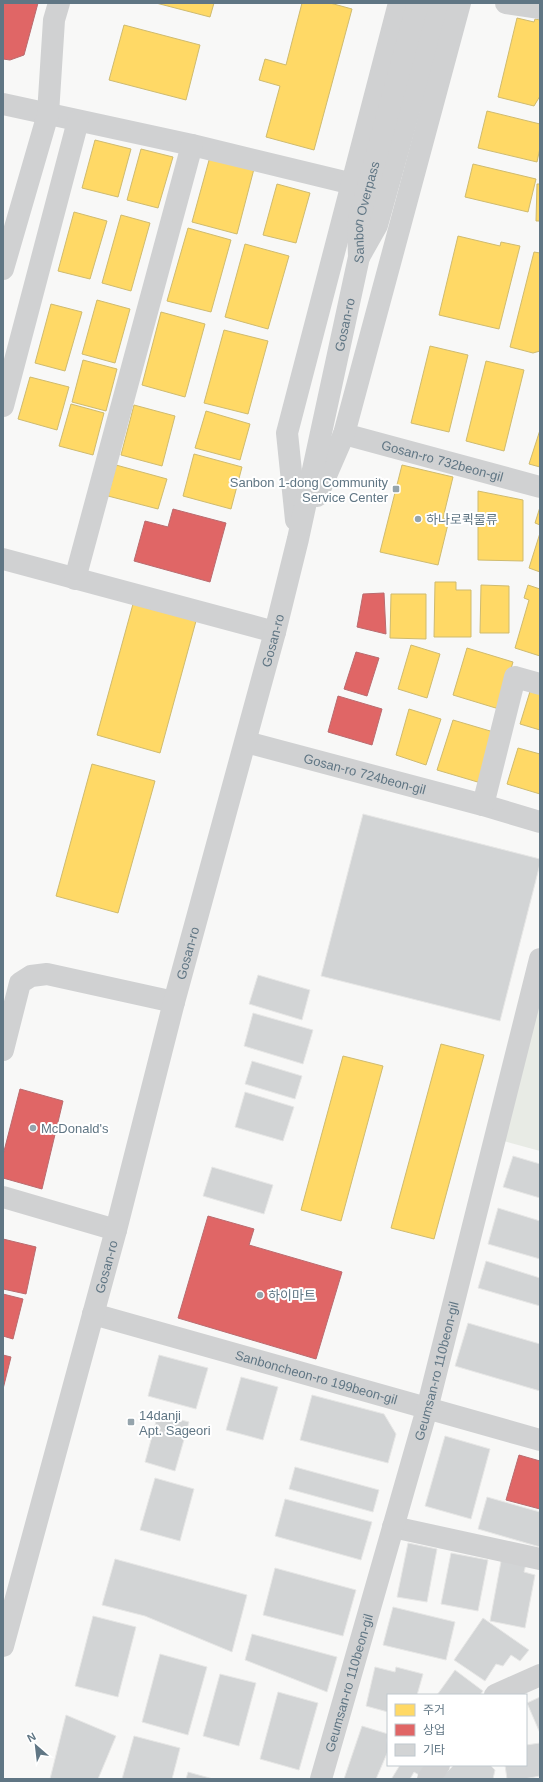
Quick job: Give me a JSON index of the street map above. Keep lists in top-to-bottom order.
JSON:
{
  "streets": {
    "street": [
      "Sanbon Overpass",
      "Gosan-ro",
      "Gosan-ro 732beon-gil",
      "Gosan-ro 724beon-gil",
      "Geumsan-ro 110beon-gil",
      "Sanboncheon-ro 199beon-gil"
    ]
  },
  "crossings": [
    ["Sanbon Overpass", "Gosan-ro"],
    ["Gosan-ro", "Gosan-ro 724beon-gil"],
    ["Gosan-ro", "Sanboncheon-ro 199beon-gil"],
    ["Geumsan-ro 110beon-gil", "Sanboncheon-ro 199beon-gil"]
  ],
  "places": {
    "transit": ["Sanbon 1-dong Community Service Center", "14danji Apt. Sageori"],
    "other": ["하나로퀵물류", "McDonald's", "하이마트"]
  },
  "legend": ["주거", "상업", "기타"],
  "north": "top left"
}
